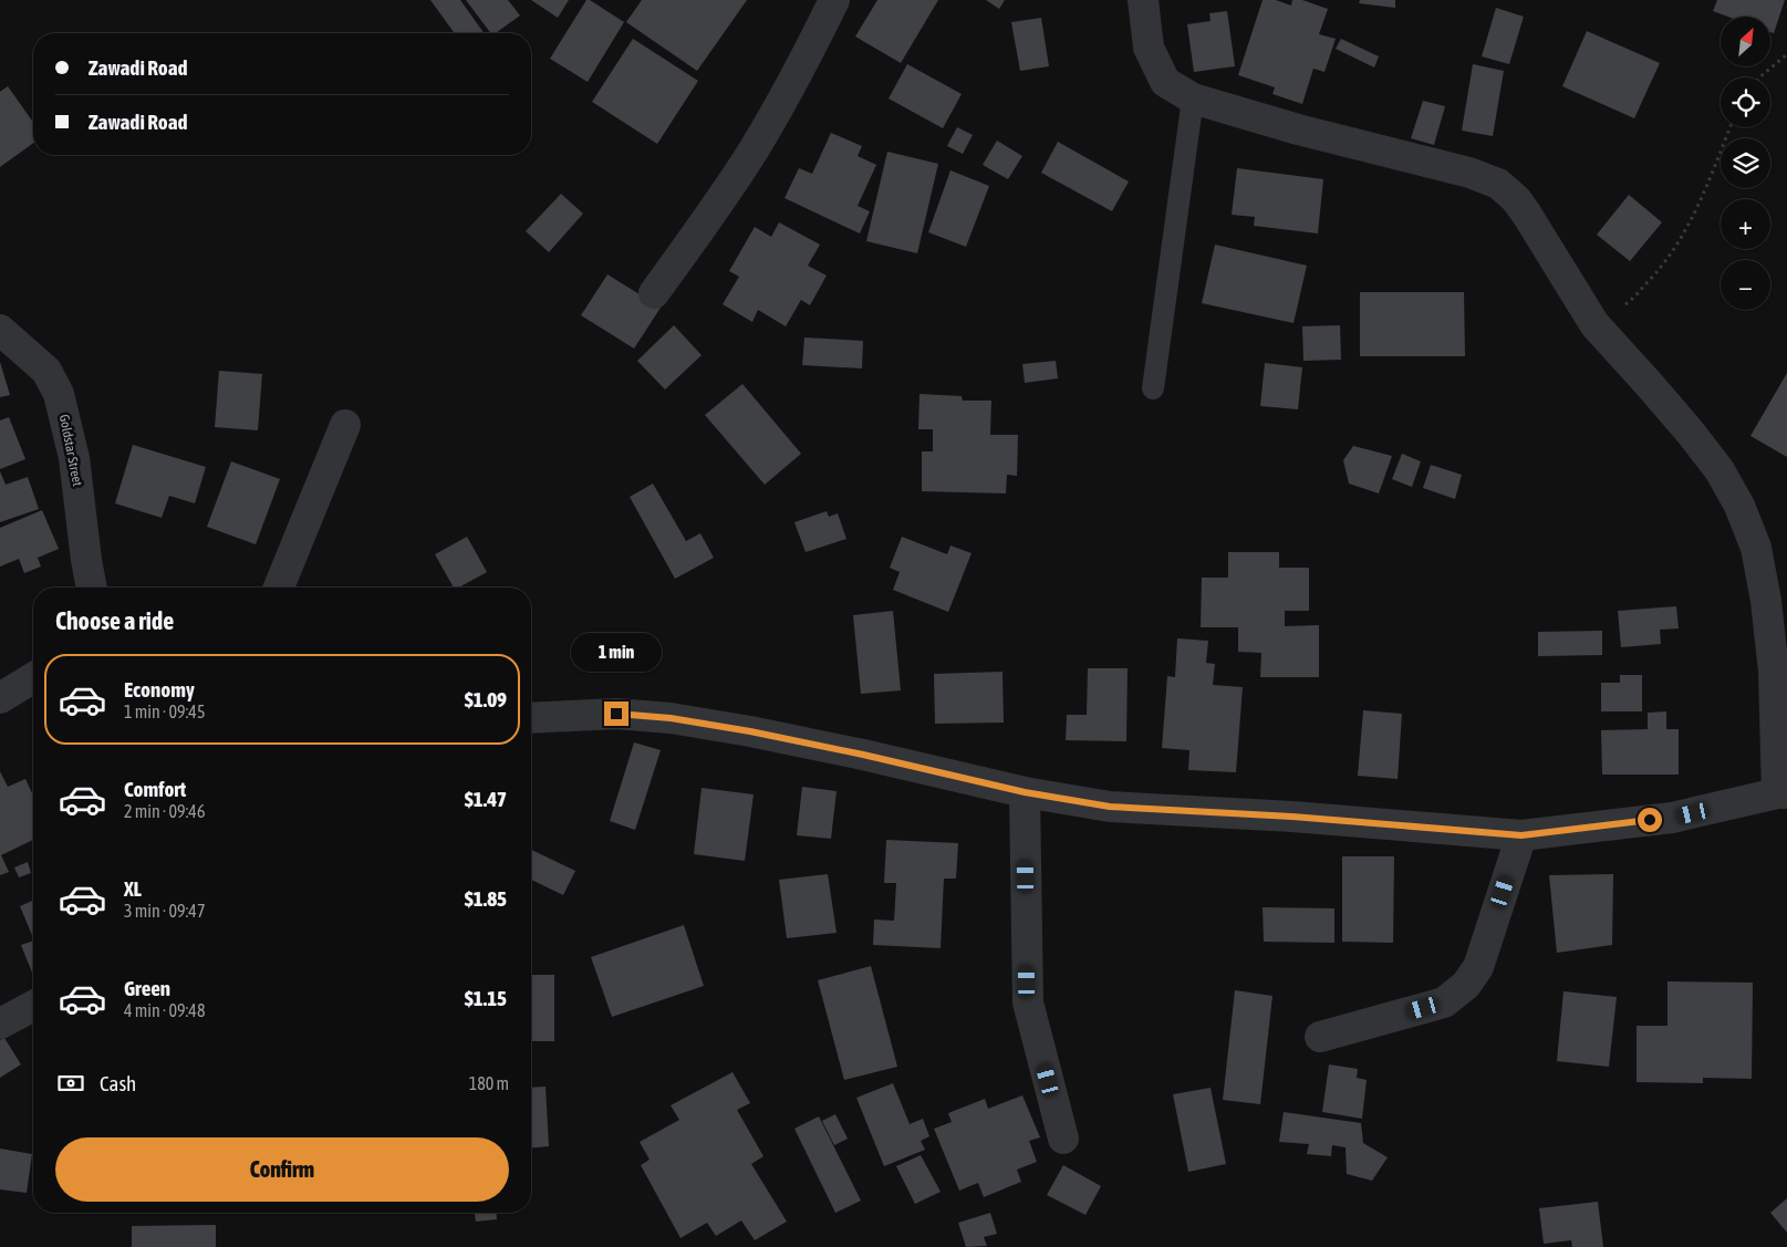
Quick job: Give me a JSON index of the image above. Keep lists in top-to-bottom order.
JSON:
{
  "streets": {
    "street": ["Goldstar Street"]
  },
  "north": "top right",
  "page": {
    "map_buttons": ["+", "−"],
    "banner": ["Zawadi Road", "Zawadi Road"],
    "heading": "Choose a ride",
    "bubble": "1 min",
    "list": [
      {
        "name": "Economy",
        "note": "1 min · 09:45",
        "value": "$1.09"
      },
      {
        "name": "Comfort",
        "note": "2 min · 09:46",
        "value": "$1.47"
      },
      {
        "name": "XL",
        "note": "3 min · 09:47",
        "value": "$1.85"
      },
      {
        "name": "Green",
        "note": "4 min · 09:48",
        "value": "$1.15"
      }
    ],
    "pay": ["Cash", "180 m"],
    "buttons": "Confirm"
  }
}
